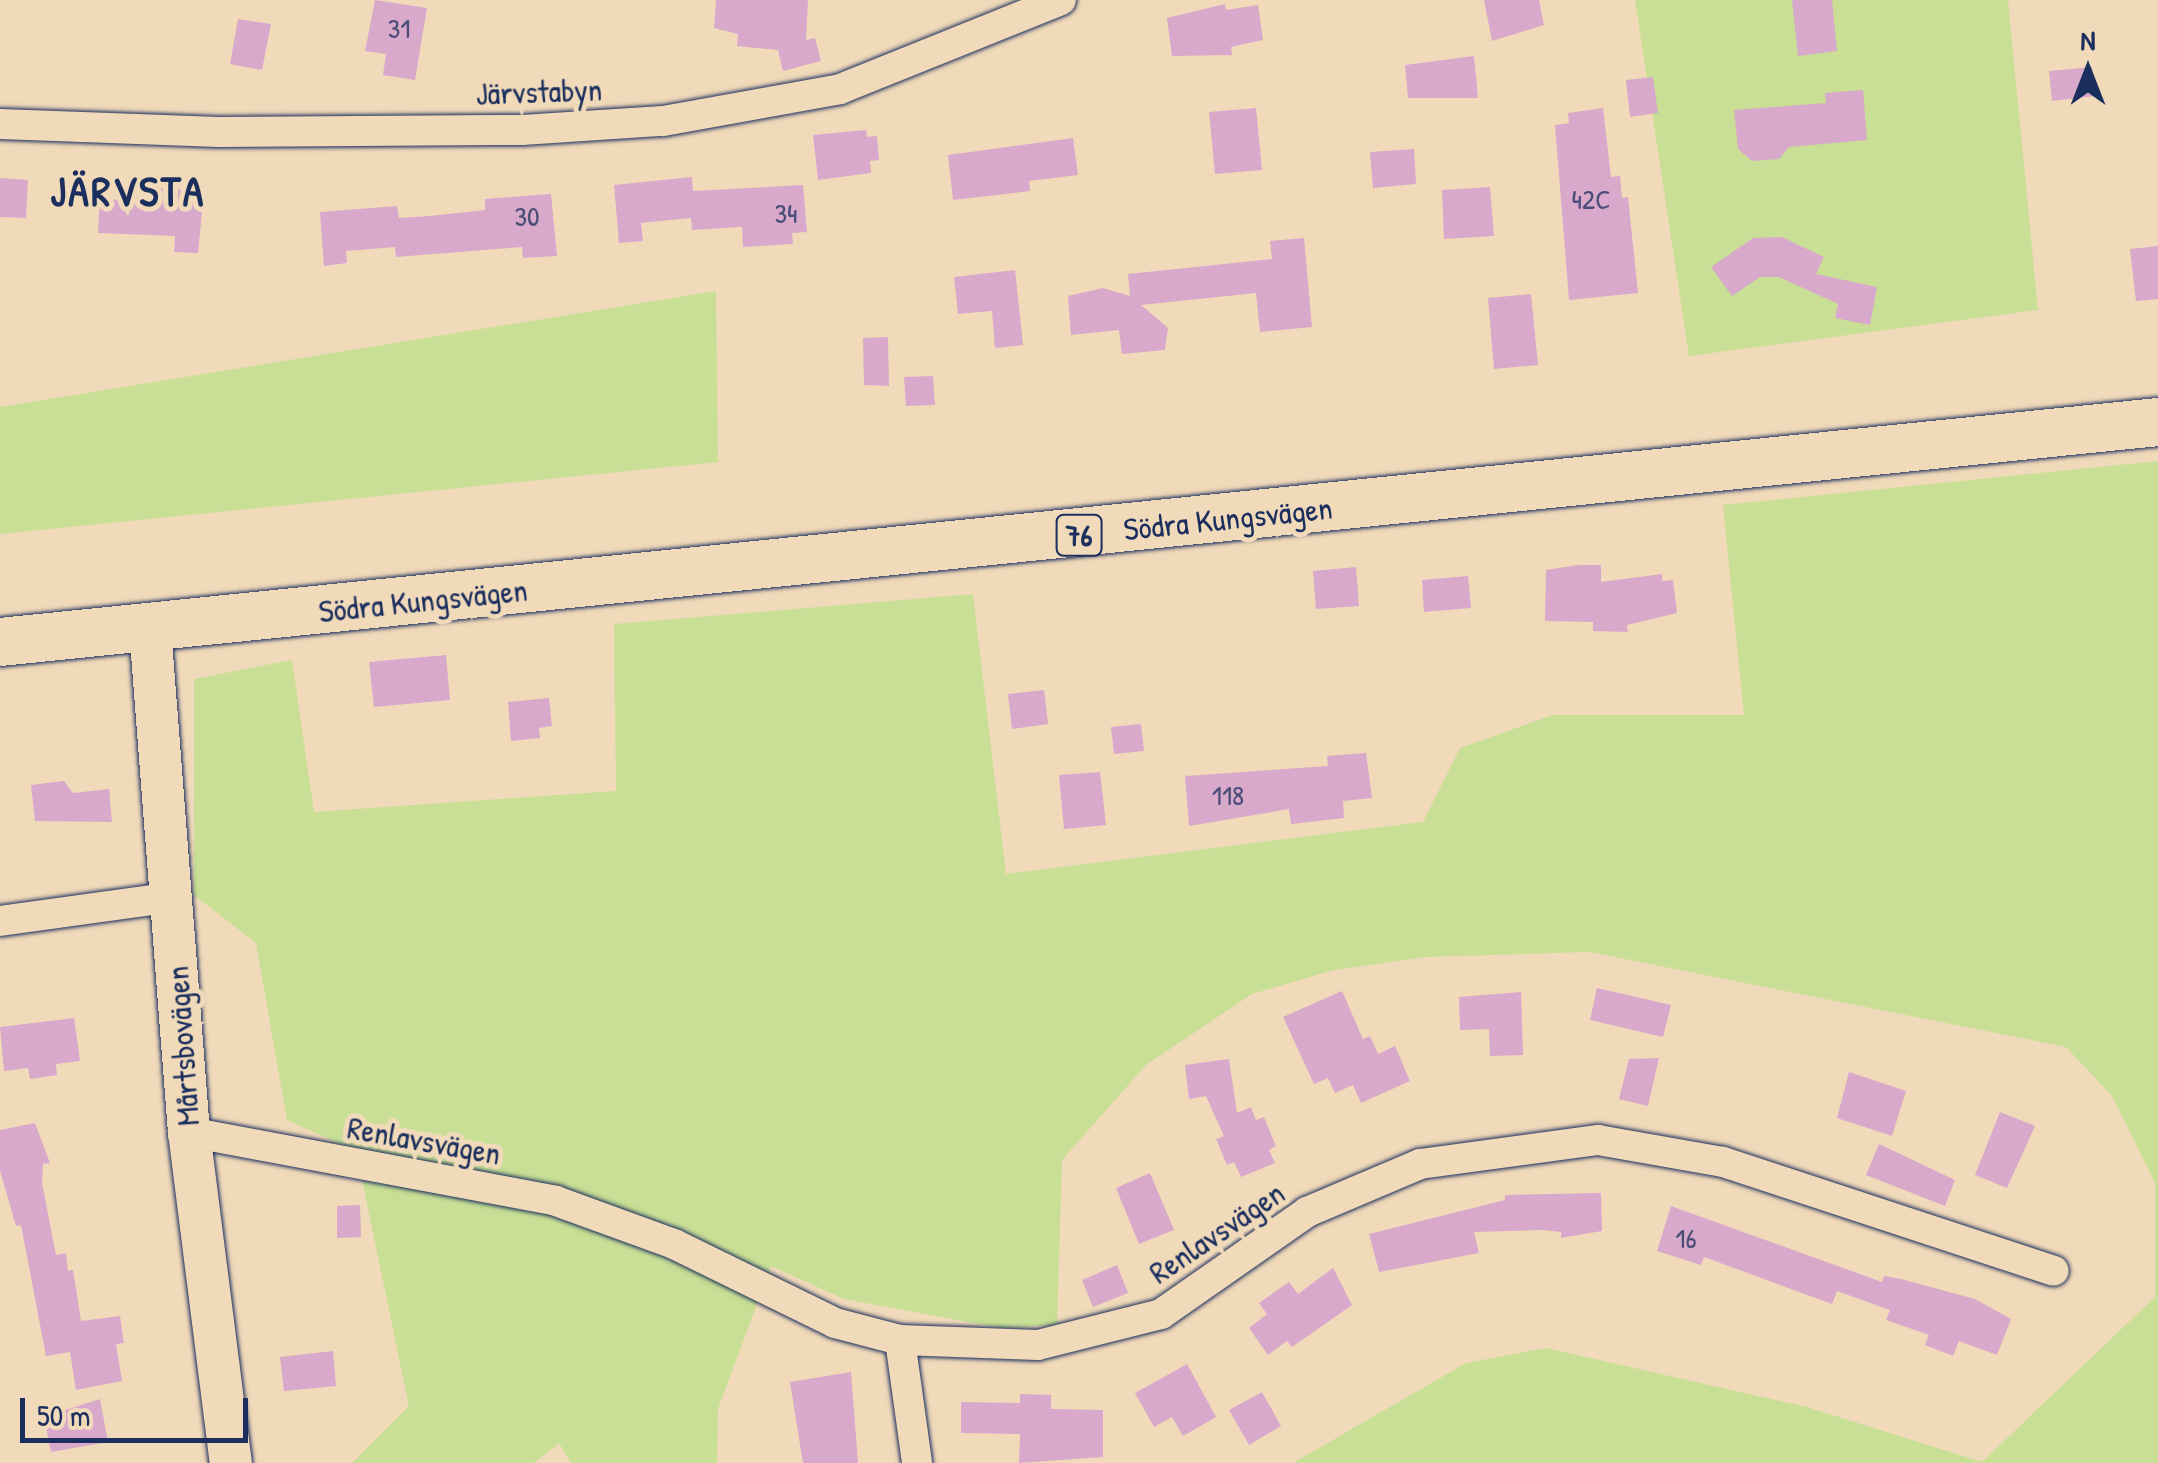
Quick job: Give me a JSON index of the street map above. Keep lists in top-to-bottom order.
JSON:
{
  "streets": {
    "main road": ["Södra Kungsvägen", "76"],
    "street": ["Järvstabyn", "Mårtsbovägen", "Renlavsvägen"]
  },
  "crossings": [
    ["Södra Kungsvägen", "Mårtsbovägen"],
    ["Mårtsbovägen", "Renlavsvägen"]
  ],
  "districts": ["JÄRVSTA"],
  "house_numbers": [
    "31",
    "42C",
    "34",
    "30",
    "118",
    "16"
  ],
  "scale_bar": "50 m",
  "north": "top"
}
